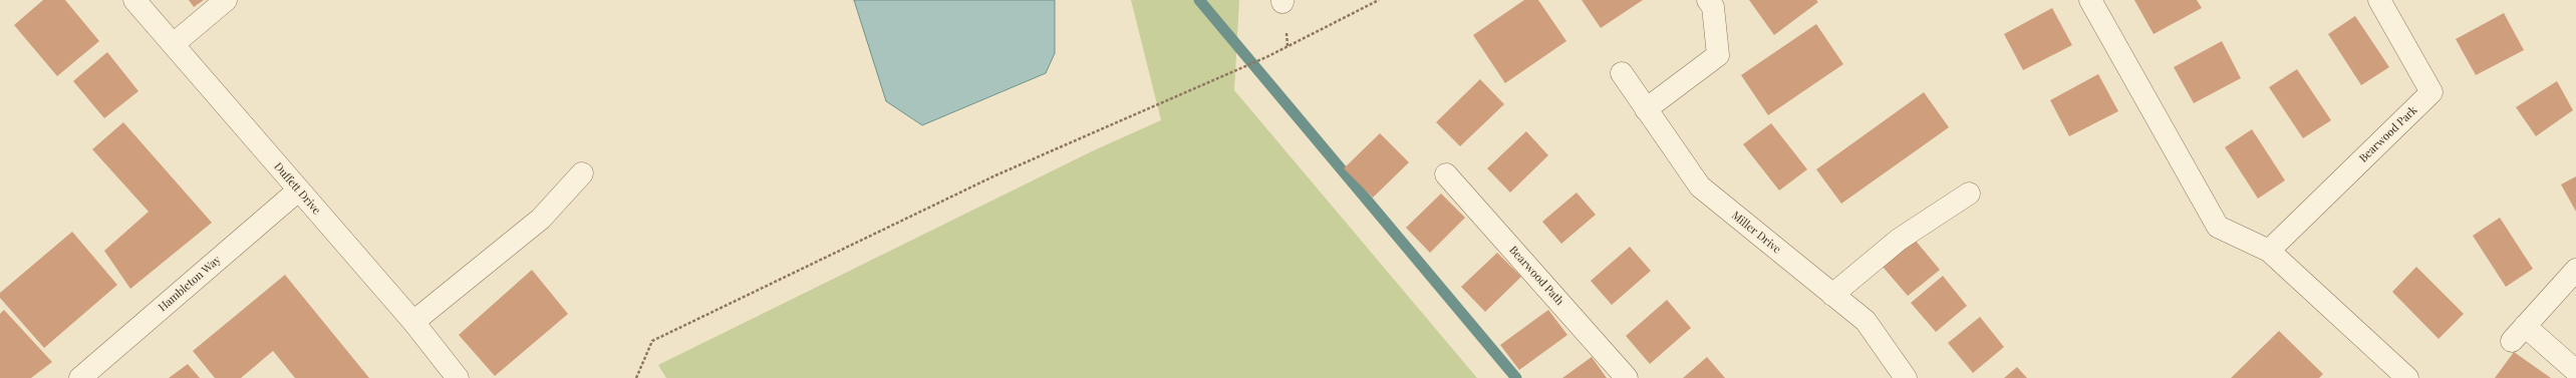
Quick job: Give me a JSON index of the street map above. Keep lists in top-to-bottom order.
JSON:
{
  "streets": {
    "street": [
      "Bearwood Park",
      "Duffett Drive",
      "Miller Drive",
      "Bearwood Path",
      "Hambleton Way"
    ]
  },
  "crossings": [
    ["Duffett Drive", "Hambleton Way"]
  ]
}
